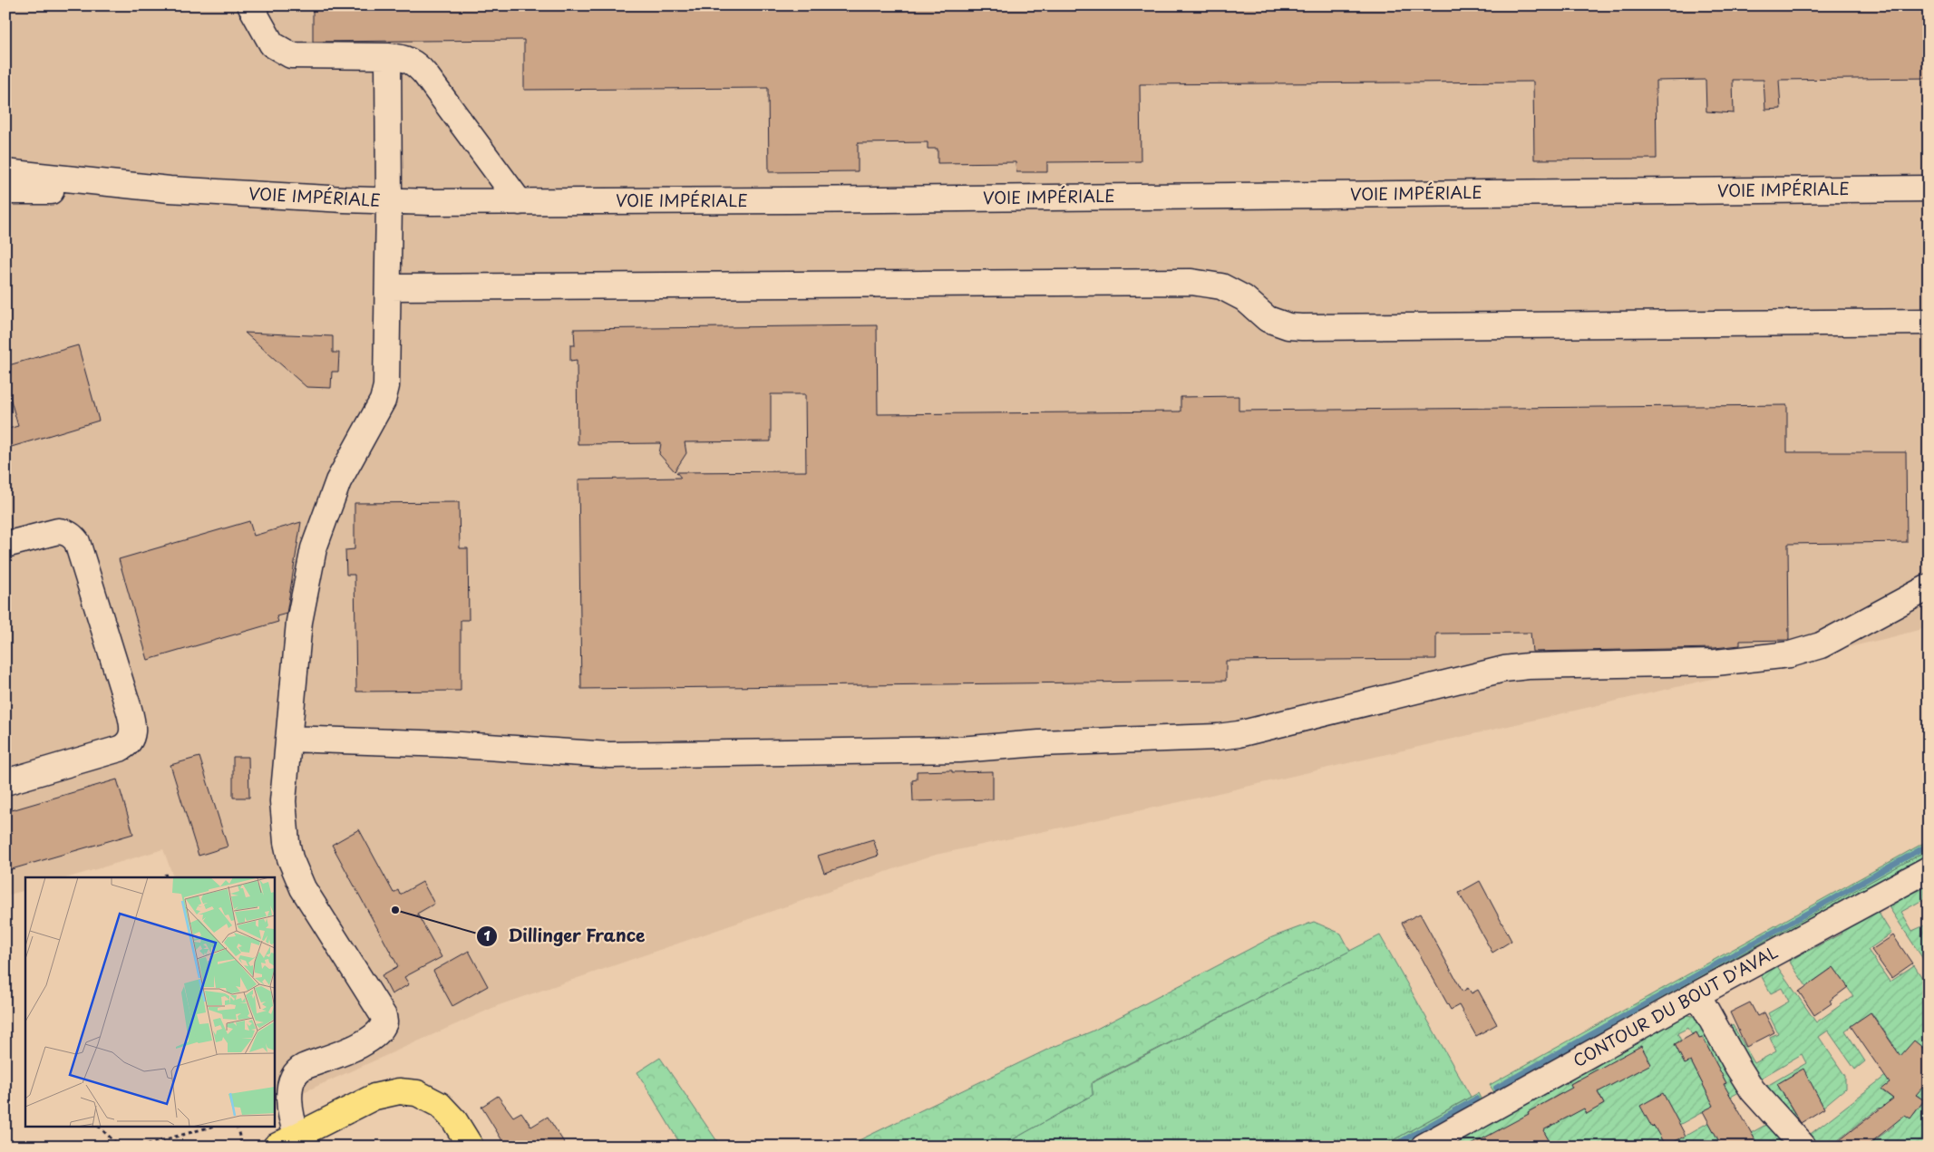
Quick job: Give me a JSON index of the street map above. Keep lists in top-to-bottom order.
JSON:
{
  "streets": {
    "street": ["VOIE IMPÉRIALE", "CONTOUR DU BOUT D'AVAL"]
  },
  "places": ["Dillinger France"]
}
